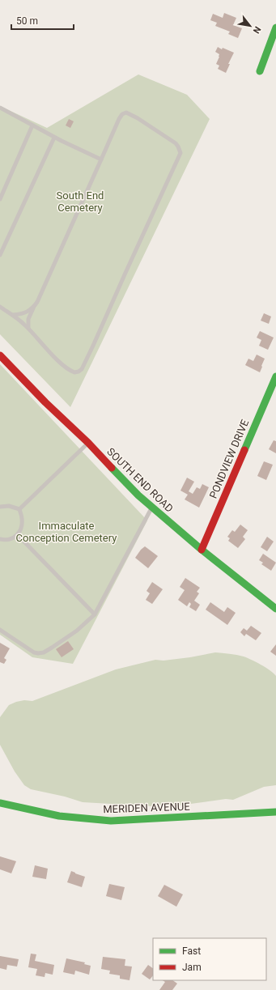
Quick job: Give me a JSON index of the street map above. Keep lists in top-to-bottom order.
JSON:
{
  "streets": {
    "street": ["PONDVIEW DRIVE", "SOUTH END ROAD", "MERIDEN AVENUE"]
  },
  "crossings": [
    ["PONDVIEW DRIVE", "SOUTH END ROAD"]
  ],
  "parks": ["South End Cemetery", "Immaculate Conception Cemetery"],
  "legend": ["Fast", "Jam"],
  "scale_bar": "50 m",
  "north": "bottom right"
}
